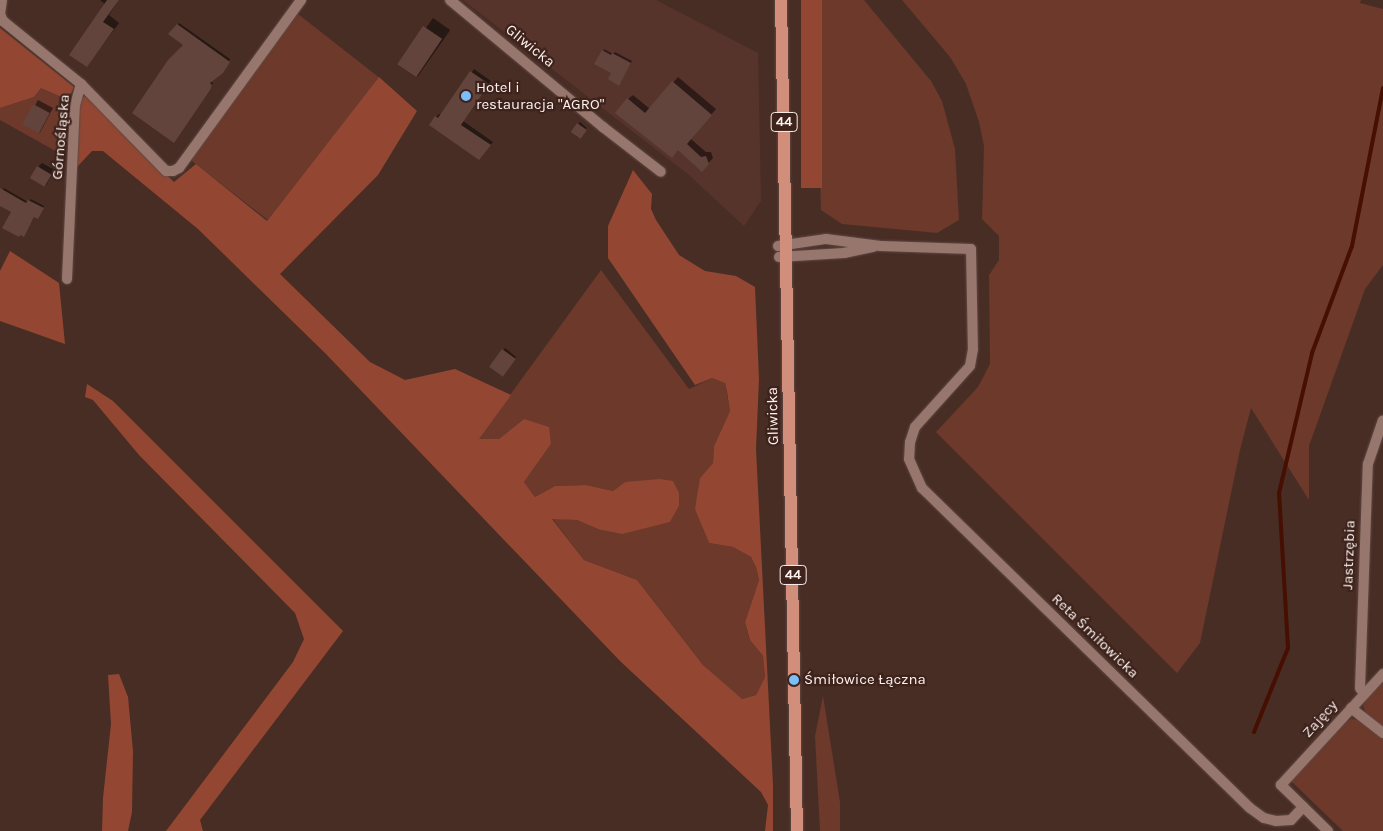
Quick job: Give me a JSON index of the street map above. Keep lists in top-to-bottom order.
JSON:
{
  "streets": {
    "main road": ["Gliwicka", "44"],
    "street": [
      "Górnośląska",
      "Jastrzębia",
      "Reta Śmiłowicka",
      "Zajęcy"
    ]
  },
  "crossings": [
    ["Jastrzębia", "Zajęcy"],
    ["Reta Śmiłowicka", "Zajęcy"]
  ],
  "places": ["Hotel i restauracja \"AGRO\"", "Śmiłowice Łączna"]
}
